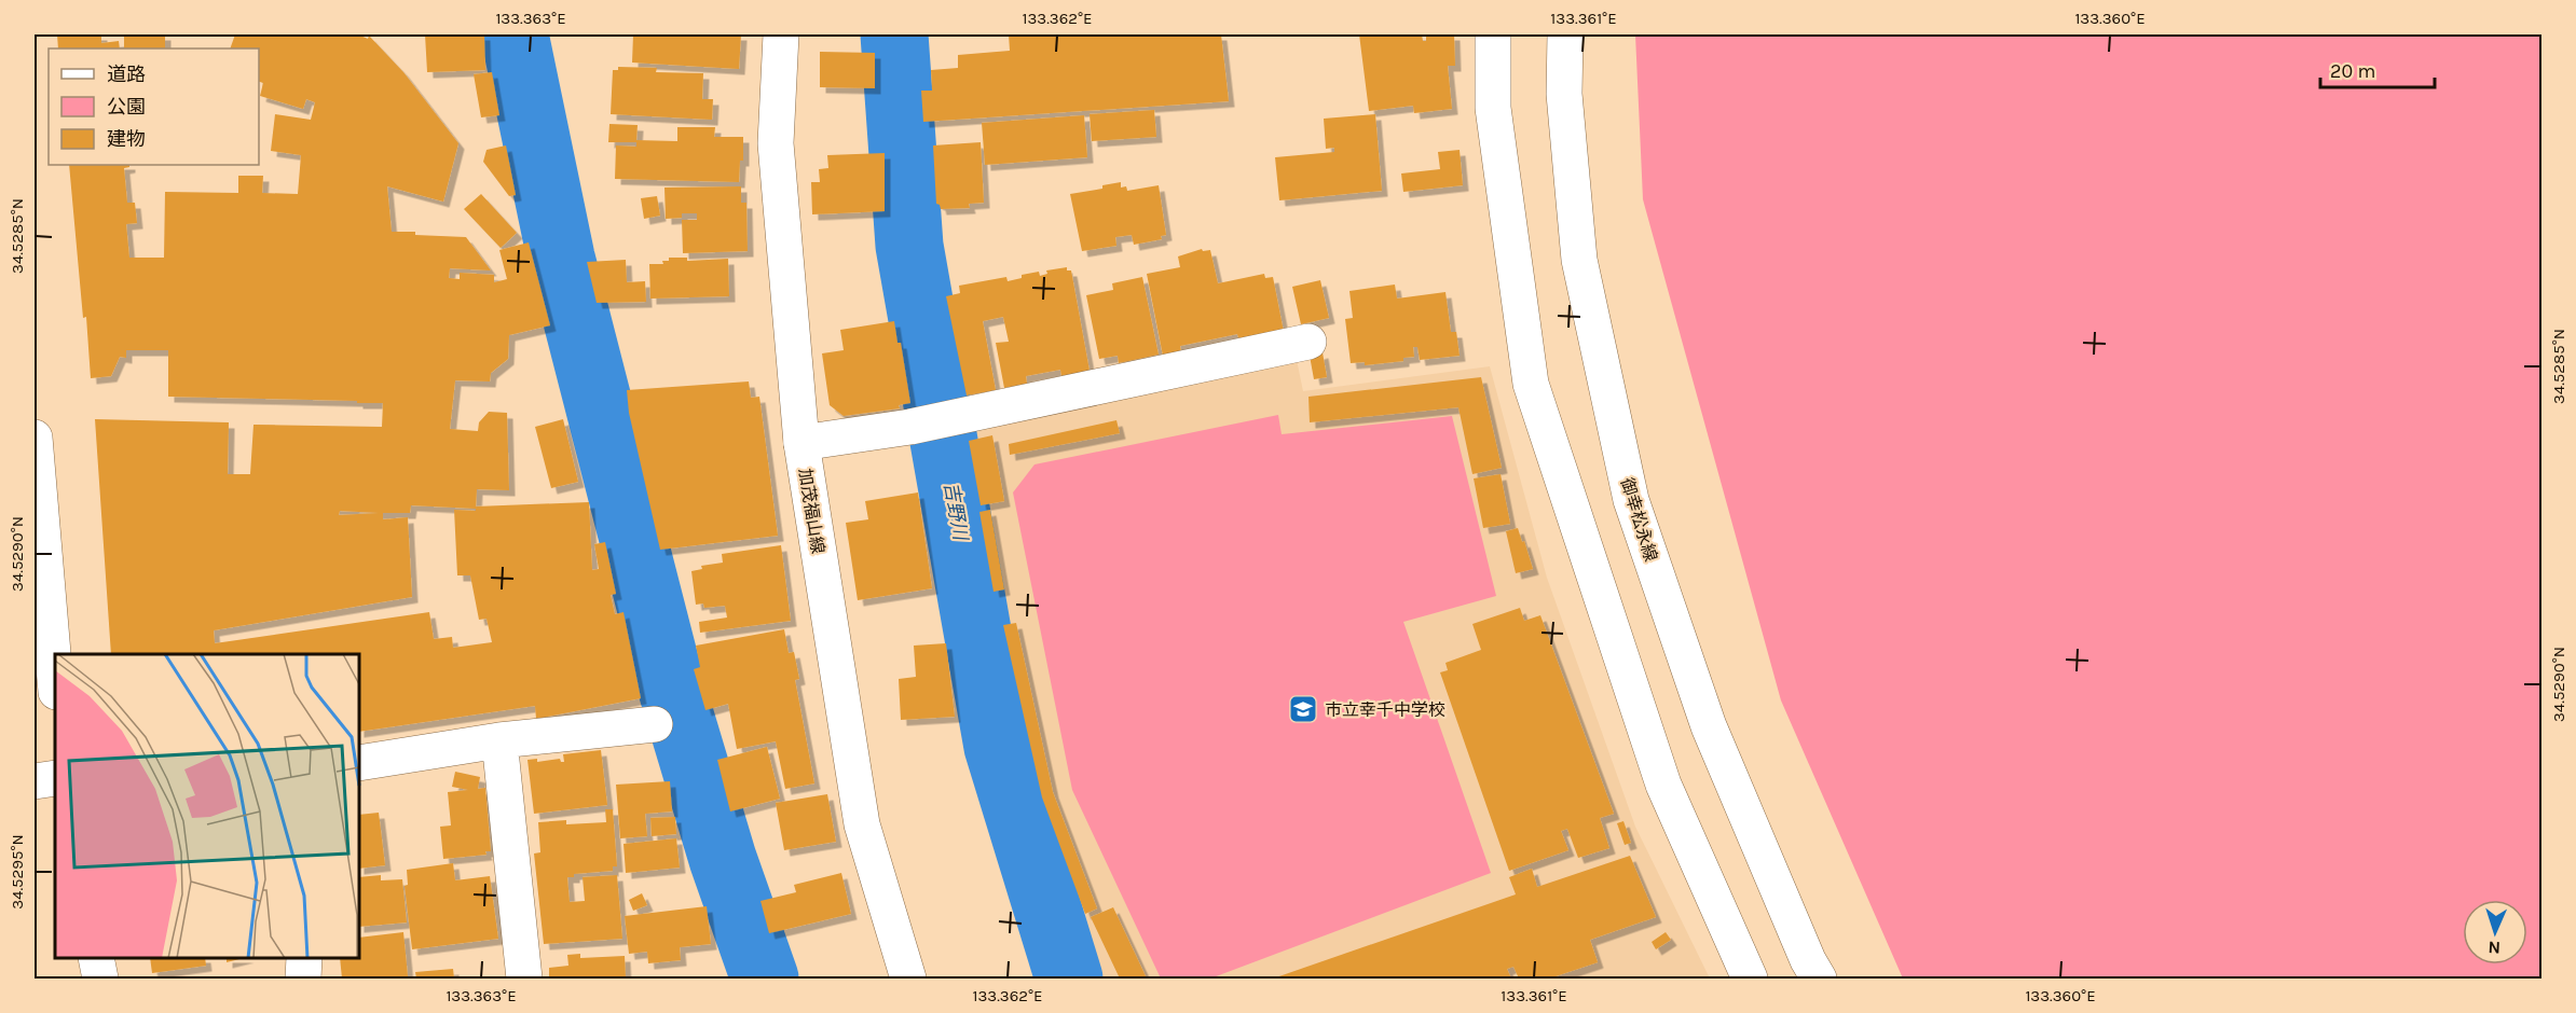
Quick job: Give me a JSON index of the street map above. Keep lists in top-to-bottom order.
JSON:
{
  "streets": {
    "street": ["加茂福山線", "御幸松永線"]
  },
  "water": ["吉野川"],
  "places": {
    "school or university": ["市立幸千中学校"]
  },
  "legend": ["道路", "公園", "建物"],
  "scale_bar": "20 m",
  "north": "bottom",
  "coordinates": [
    "133.363°E",
    "133.362°E",
    "133.361°E",
    "133.360°E",
    "34.5285°N",
    "34.5290°N",
    "34.5295°N"
  ]
}
